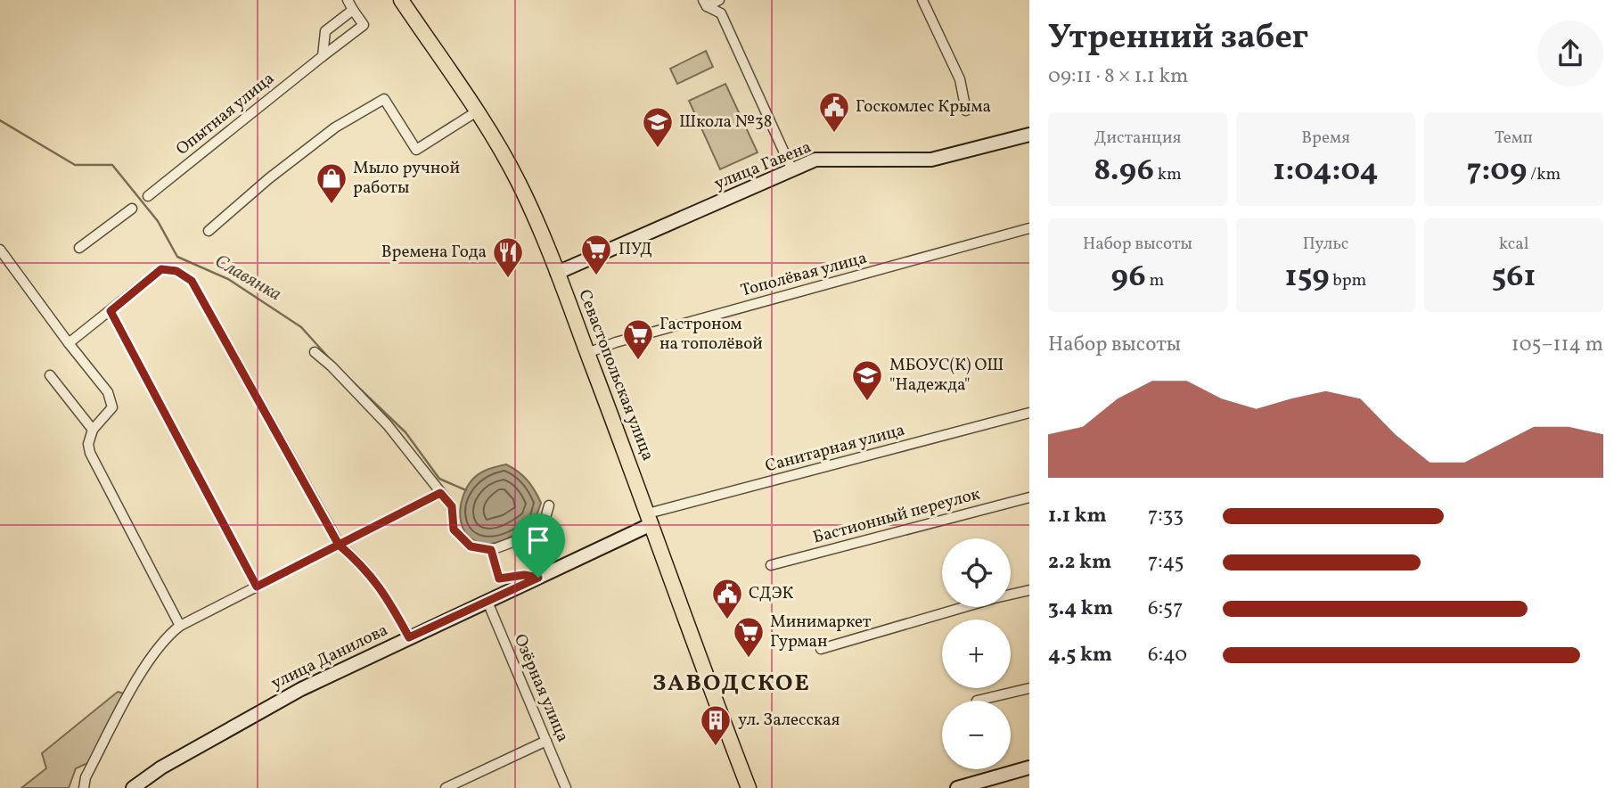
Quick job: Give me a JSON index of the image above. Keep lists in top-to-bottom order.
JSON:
{
  "streets": {
    "main road": ["улица Гавена", "Севастопольская улица", "улица Данилова"],
    "street": [
      "Опытная улица",
      "Тополёвая улица",
      "Санитарная улица",
      "Бастионный переулок",
      "Озёрная улица"
    ]
  },
  "crossings": [
    ["улица Гавена", "Севастопольская улица"],
    ["Тополёвая улица", "Севастопольская улица"],
    ["Севастопольская улица", "Санитарная улица"],
    ["Севастопольская улица", "улица Данилова"],
    ["Санитарная улица", "улица Данилова"],
    ["улица Данилова", "Озёрная улица"]
  ],
  "districts": ["ЗАВОДСКОЕ"],
  "water": ["Славянка"],
  "places": {
    "public building": ["Госкомлес Крыма", "СДЭК"],
    "school or university": ["Школа №38", "МБОУС(К) ОШ \"Надежда\""],
    "shop": ["Мыло ручной работы"],
    "supermarket": ["ПУД", "Гастроном на тополёвой", "Минимаркет Гурман"],
    "restaurant": ["Времена Года"],
    "building": ["ул. Залесская"]
  },
  "page": {
    "heading": ["Утренний забег", "09:11 · 8 × 1.1 km"],
    "stats": [
      ["Дистанция", "8.96 km"],
      ["Время", "1:04:04"],
      ["Темп", "7:09 /km"],
      ["Набор высоты", "96 m"],
      ["Пульс", "159 bpm"],
      ["kcal", "561"]
    ],
    "chart": ["Набор высоты", "105–114 m"],
    "list": [
      {
        "name": "1.1 km",
        "note": "7:33"
      },
      {
        "name": "2.2 km",
        "note": "7:45"
      },
      {
        "name": "3.4 km",
        "note": "6:57"
      },
      {
        "name": "4.5 km",
        "note": "6:40"
      }
    ],
    "map_buttons": ["+", "−"]
  }
}
